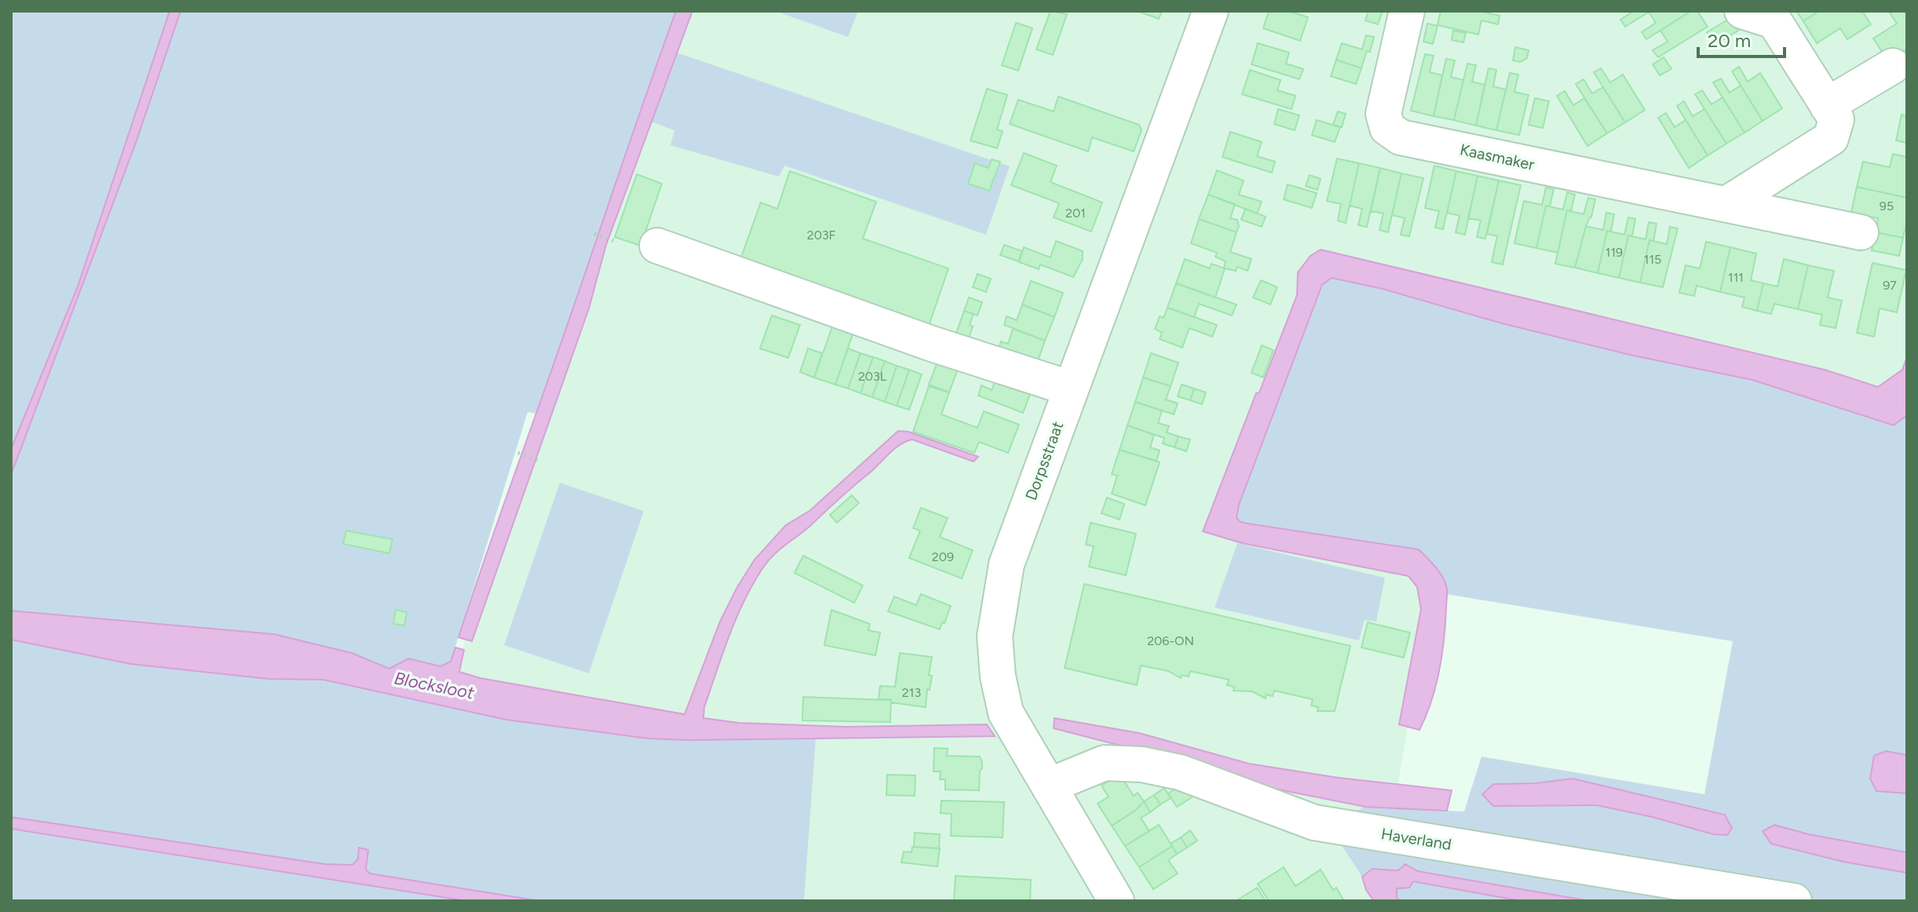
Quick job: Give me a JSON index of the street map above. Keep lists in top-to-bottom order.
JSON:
{
  "streets": {
    "street": ["Kaasmaker", "Dorpsstraat", "Haverland"]
  },
  "crossings": [
    ["Dorpsstraat", "Haverland"]
  ],
  "water": ["Blocksloot"],
  "house_numbers": [
    "95",
    "201",
    "203F",
    "119",
    "115",
    "111",
    "97",
    "203L",
    "209",
    "206-ON",
    "213"
  ],
  "scale_bar": "20 m"
}
